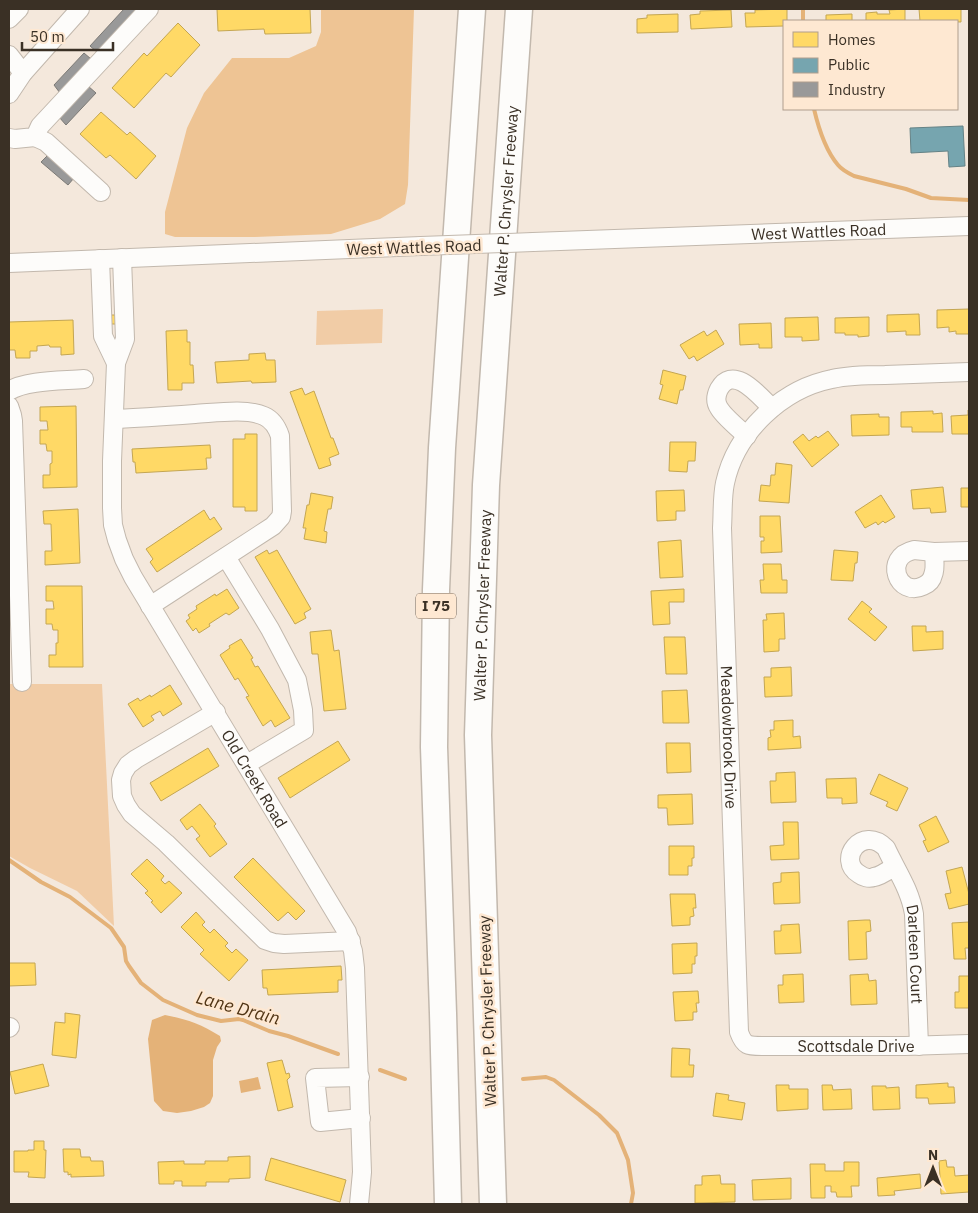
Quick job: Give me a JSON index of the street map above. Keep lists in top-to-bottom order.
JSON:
{
  "streets": {
    "highway": ["Walter P. Chrysler Freeway", "I 75"],
    "street": [
      "West Wattles Road",
      "Meadowbrook Drive",
      "Old Creek Road",
      "Darleen Court",
      "Scottsdale Drive"
    ]
  },
  "crossings": [
    ["West Wattles Road", "Old Creek Road"],
    ["Meadowbrook Drive", "Scottsdale Drive"],
    ["Darleen Court", "Scottsdale Drive"]
  ],
  "water": ["Lane Drain"],
  "legend": ["Homes", "Public", "Industry"],
  "scale_bar": "50 m",
  "north": "top"
}
